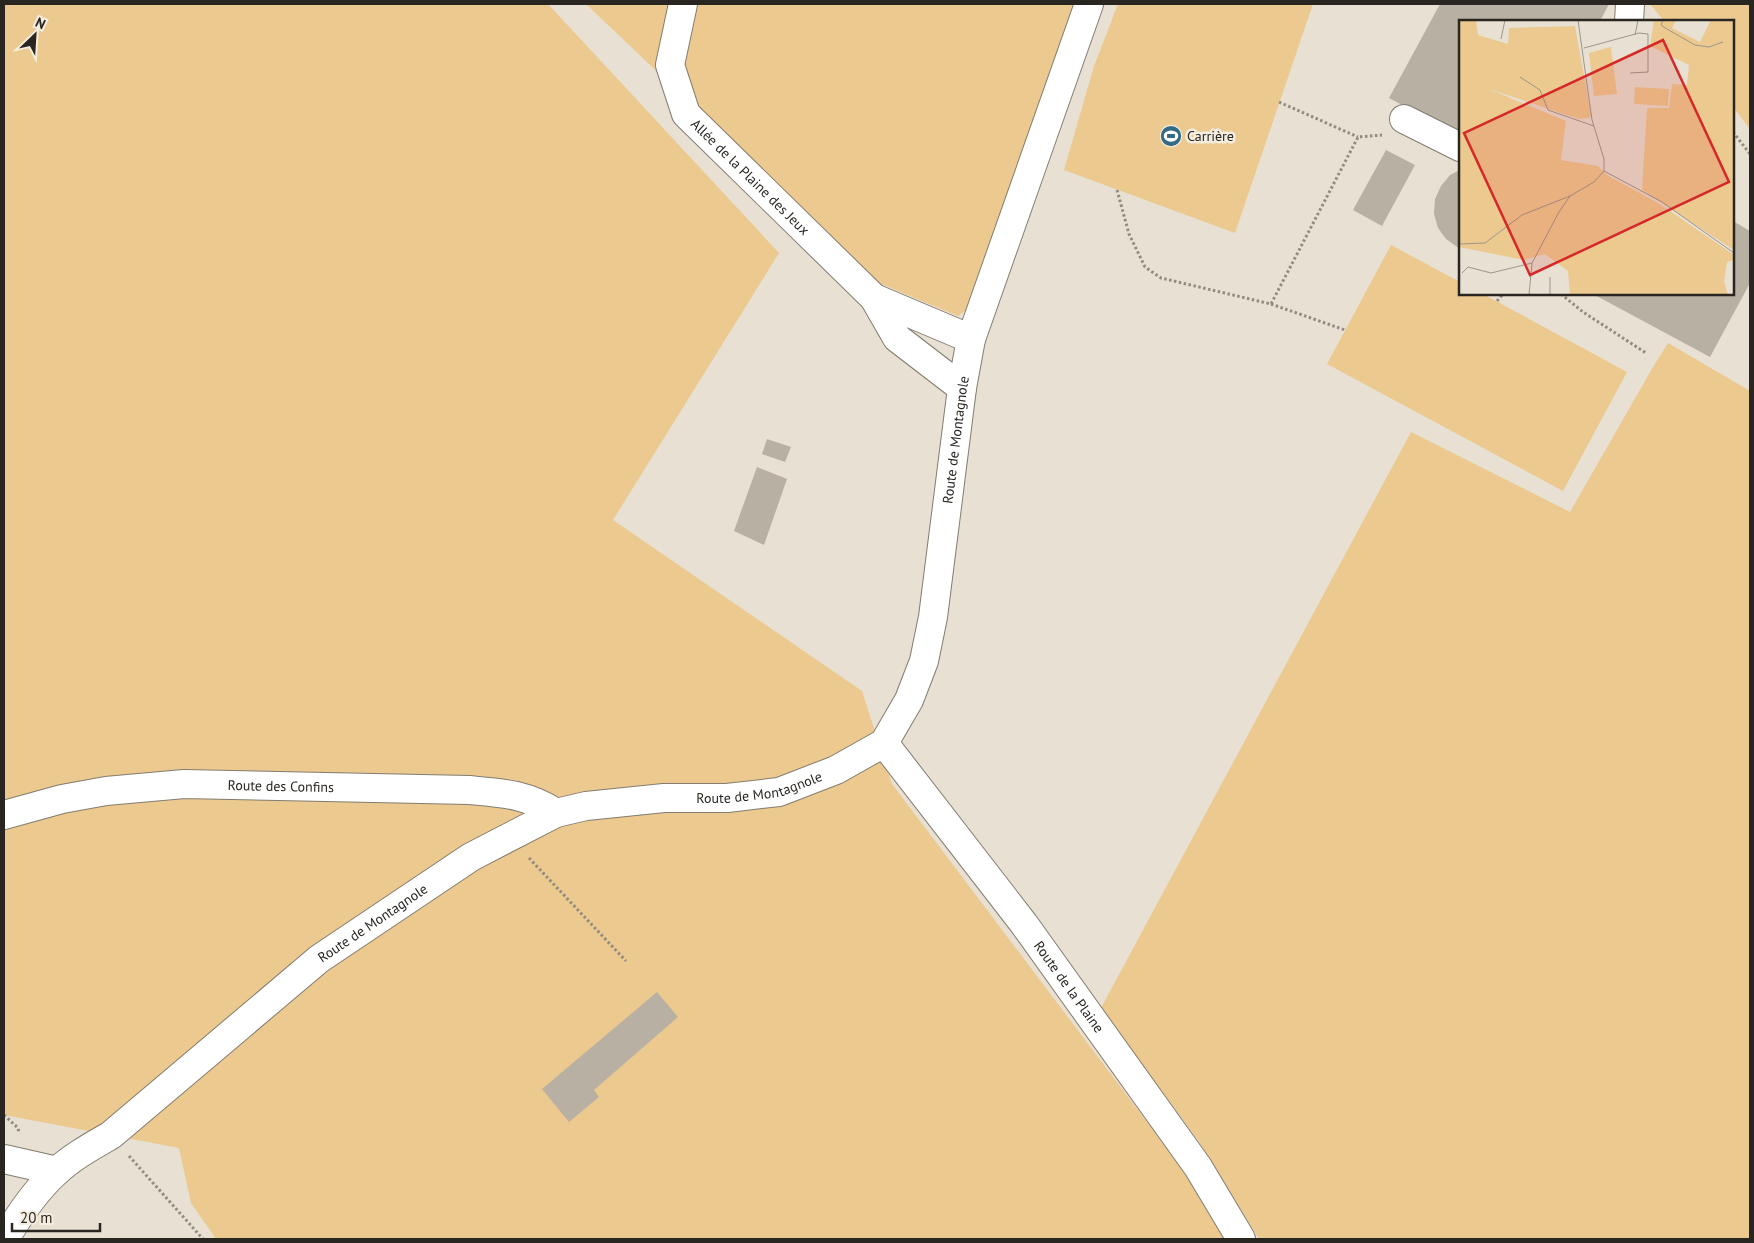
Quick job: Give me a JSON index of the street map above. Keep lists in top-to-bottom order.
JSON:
{
  "streets": {
    "street": [
      "Allée de la Plaine des Jeux",
      "Route de Montagnole",
      "Route des Confins",
      "Route de la Plaine"
    ]
  },
  "crossings": [
    ["Route de Montagnole", "Route des Confins"],
    ["Route de Montagnole", "Route de la Plaine"]
  ],
  "places": {
    "sports": ["Carrière"]
  },
  "scale_bar": "20 m",
  "north": "top right"
}
